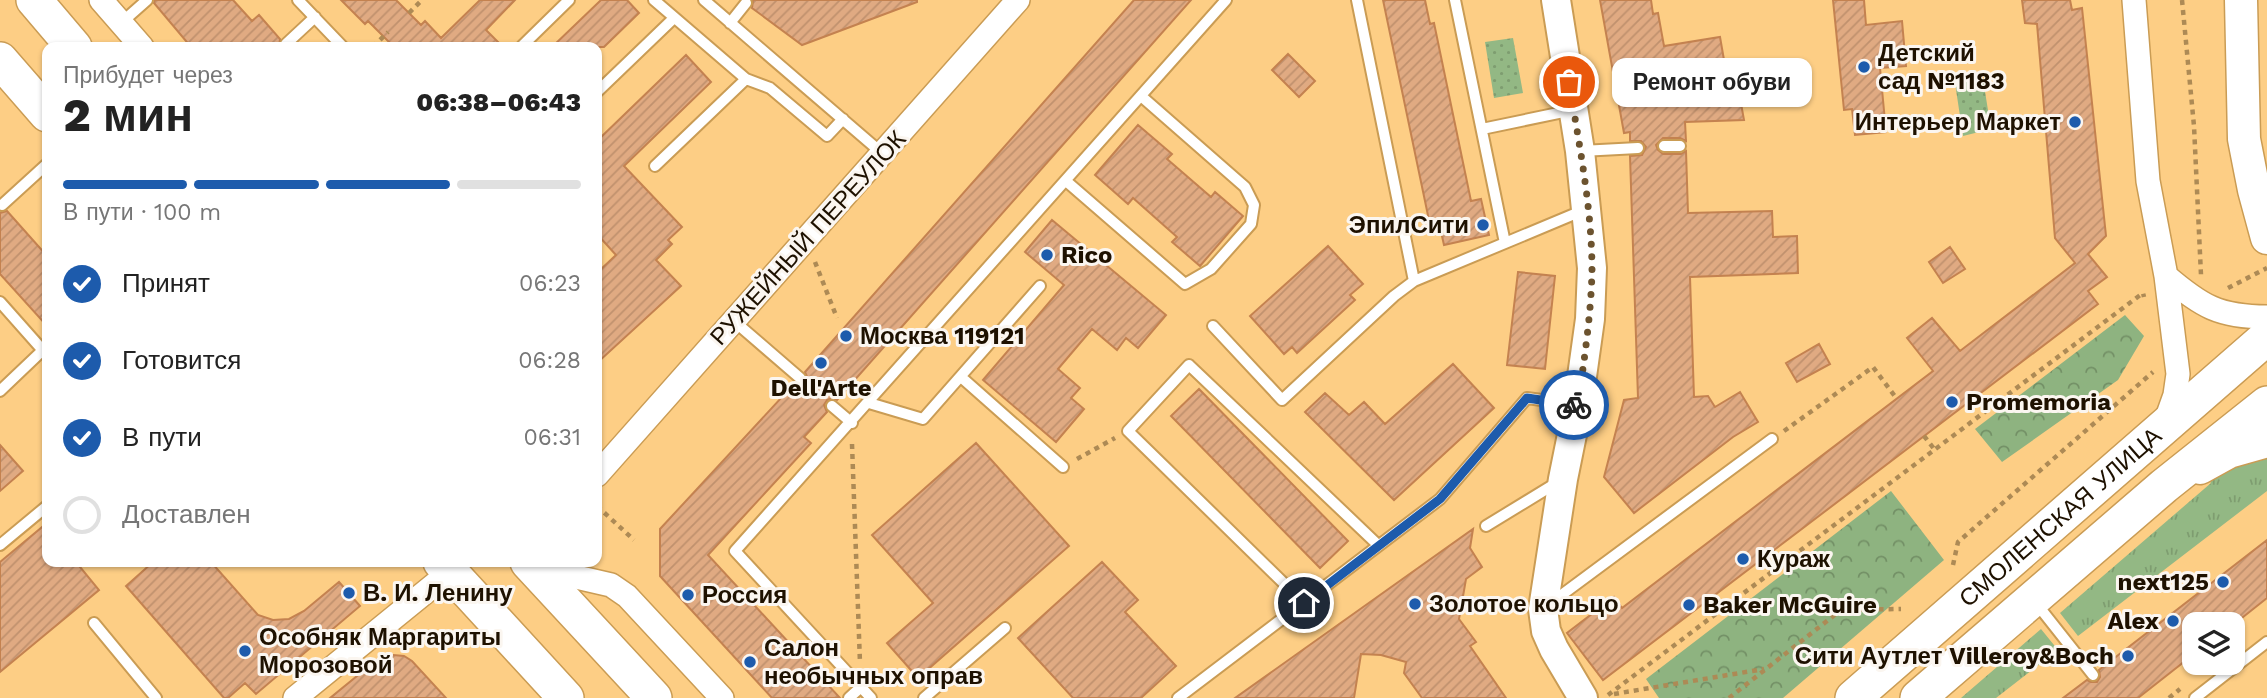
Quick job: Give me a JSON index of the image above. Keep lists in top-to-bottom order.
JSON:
{
  "streets": {
    "main road": ["СМОЛЕНСКАЯ УЛИЦА"],
    "street": ["РУЖЕЙНЫЙ ПЕРЕУЛОК"]
  },
  "places": [
    "Детский сад №1183",
    "Ремонт обуви",
    "Интерьер Маркет",
    "ЭпилСити",
    "Rico",
    "Москва 119121",
    "Dell'Arte",
    "Promemoria",
    "Кураж",
    "next125",
    "В. И. Ленину",
    "Россия",
    "Золотое кольцо",
    "Baker McGuire",
    "Alex",
    "Особняк Маргариты Морозовой",
    "Сити Аутлет Villeroy&Boch",
    "Салон необычных оправ"
  ],
  "page": {
    "heading": ["2 мин", "Прибудет через", "06:38–06:43"],
    "bubble": "Ремонт обуви",
    "bar": "В пути · 100 m",
    "list": [
      ["Принят", "06:23"],
      ["Готовится", "06:28"],
      ["В пути", "06:31"],
      "Доставлен"
    ]
  }
}
